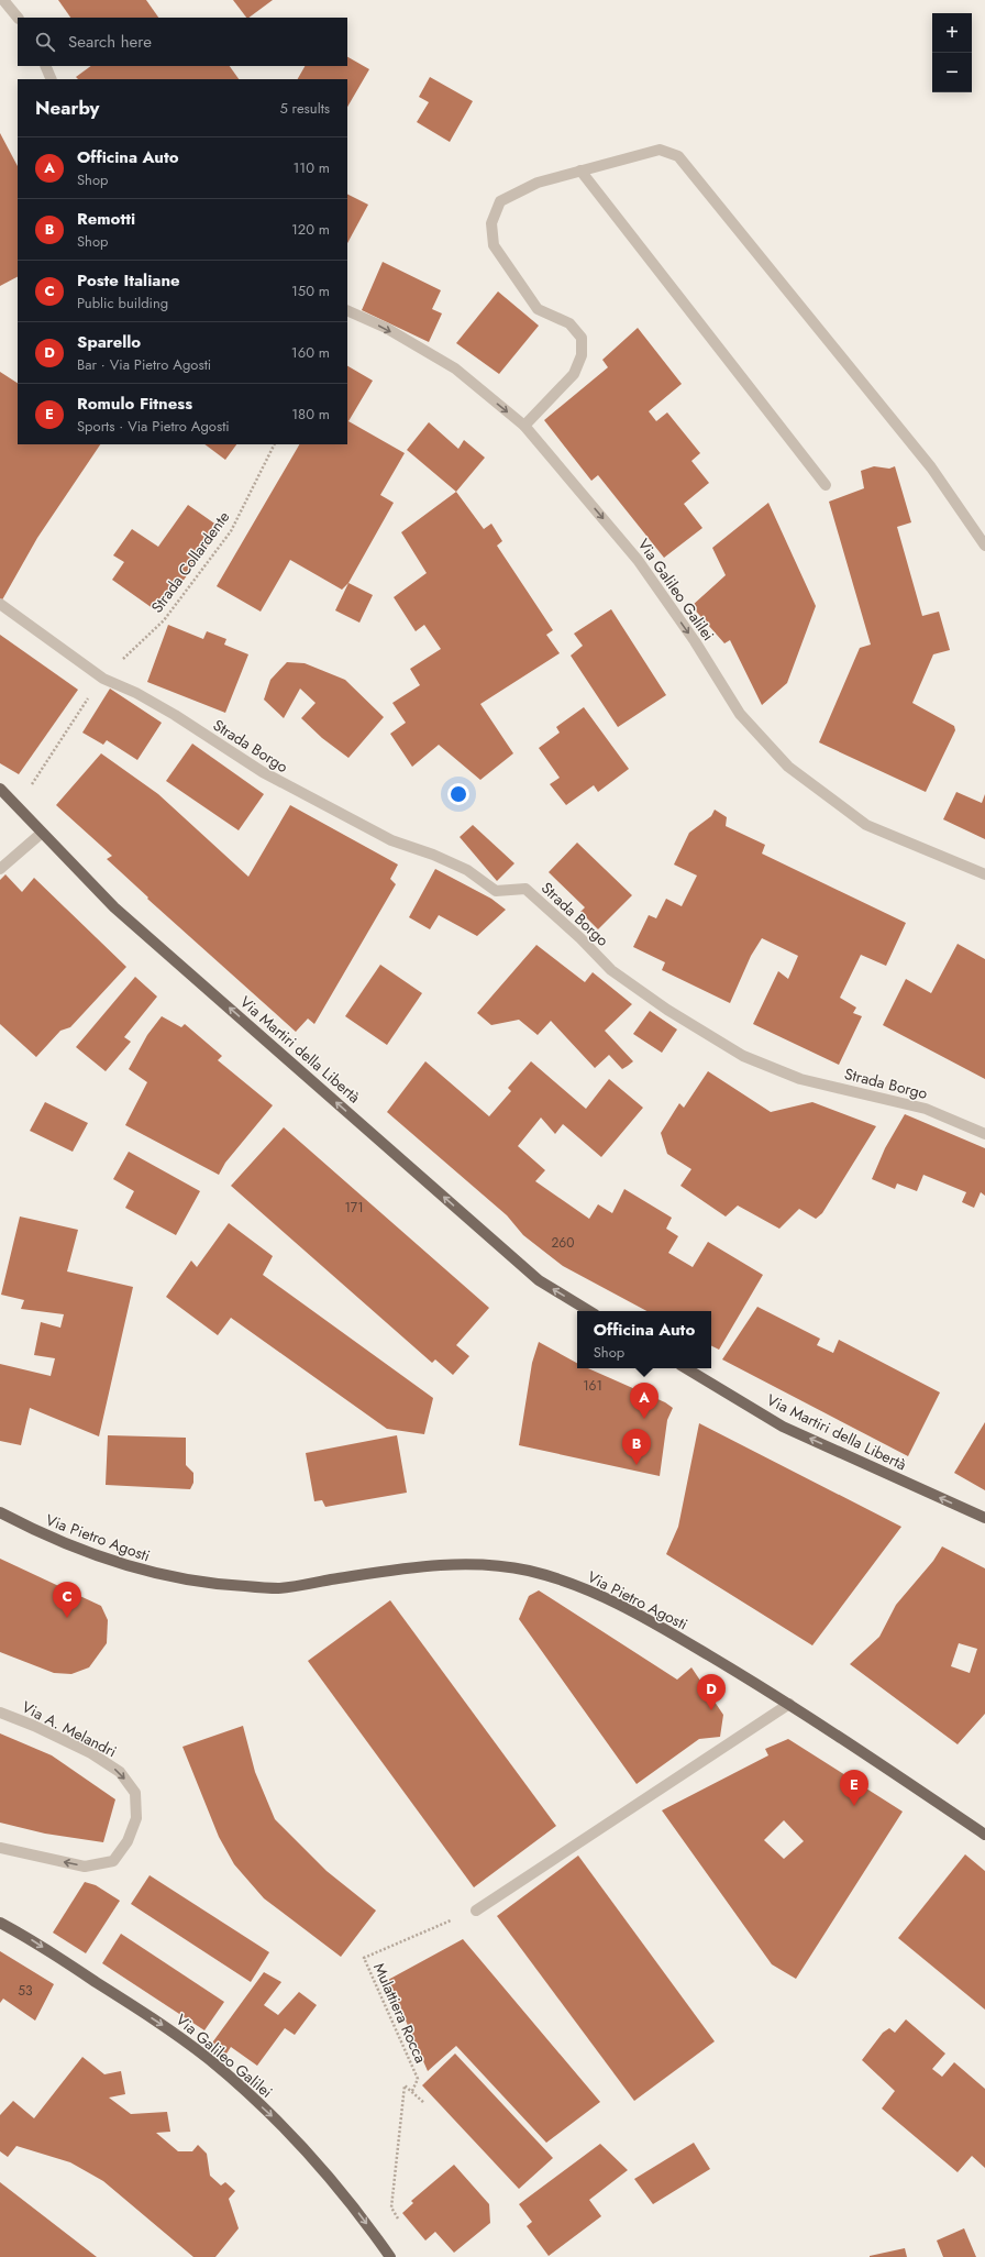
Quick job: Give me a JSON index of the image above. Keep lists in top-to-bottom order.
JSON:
{
  "streets": {
    "main road": ["Via Galileo Galilei", "Via Martiri della Libertà", "Via Pietro Agosti"],
    "street": ["Strada Borgo", "Via A. Melandri"],
    "path": ["Strada Collardente", "Mulattiera Rocca"]
  },
  "crossings": [
    ["Strada Collardente", "Strada Borgo"]
  ],
  "one_way": ["Via Galileo Galilei", "Via Martiri della Libertà"],
  "house_numbers": [
    "171",
    "260",
    "161",
    "53"
  ],
  "page": {
    "map_buttons": ["+", "−"],
    "search": "Search here",
    "heading": ["Nearby", "5 results"],
    "list": [
      {
        "mark": "A",
        "name": "Officina Auto",
        "note": "Shop",
        "value": "110 m"
      },
      {
        "mark": "B",
        "name": "Remotti",
        "note": "Shop",
        "value": "120 m"
      },
      {
        "mark": "C",
        "name": "Poste Italiane",
        "note": "Public building",
        "value": "150 m"
      },
      {
        "mark": "D",
        "name": "Sparello",
        "note": "Bar · Via Pietro Agosti",
        "value": "160 m"
      },
      {
        "mark": "E",
        "name": "Romulo Fitness",
        "note": "Sports · Via Pietro Agosti",
        "value": "180 m"
      }
    ],
    "popup": ["Officina Auto", "Shop"],
    "pins": [
      "A",
      "B",
      "C",
      "D",
      "E"
    ]
  }
}
